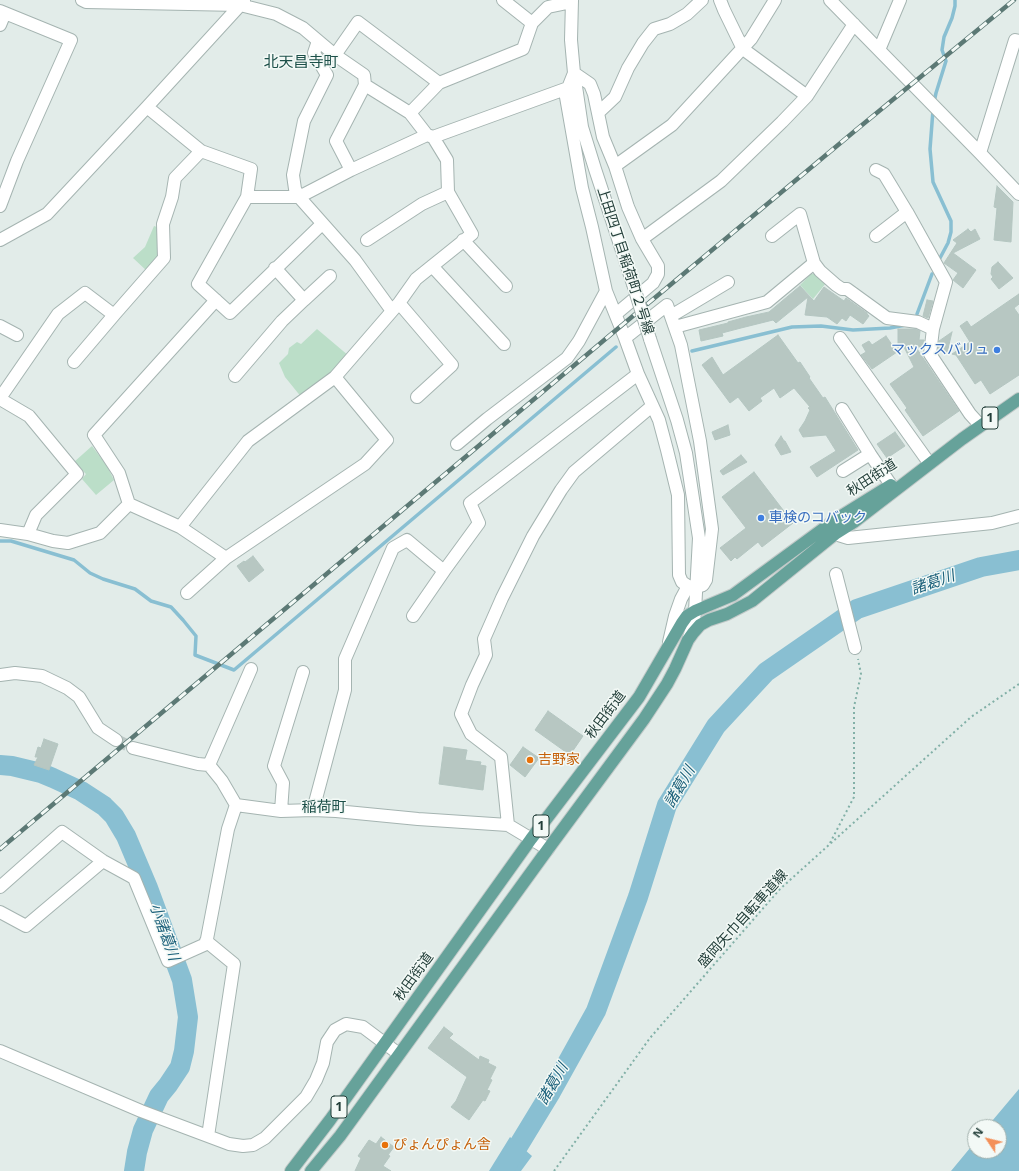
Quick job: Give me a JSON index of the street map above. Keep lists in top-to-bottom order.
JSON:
{
  "streets": {
    "main road": ["1", "秋田街道"],
    "street": ["上田四丁目稲荷町２号線"],
    "path": ["盛岡矢巾自転車道線"]
  },
  "districts": ["北天昌寺町", "稲荷町"],
  "water": ["諸葛川", "小諸葛川"],
  "places": [
    "マックスバリュ",
    "車検のコバック",
    "吉野家",
    "ぴょんぴょん舎"
  ],
  "north": "top left"
}
